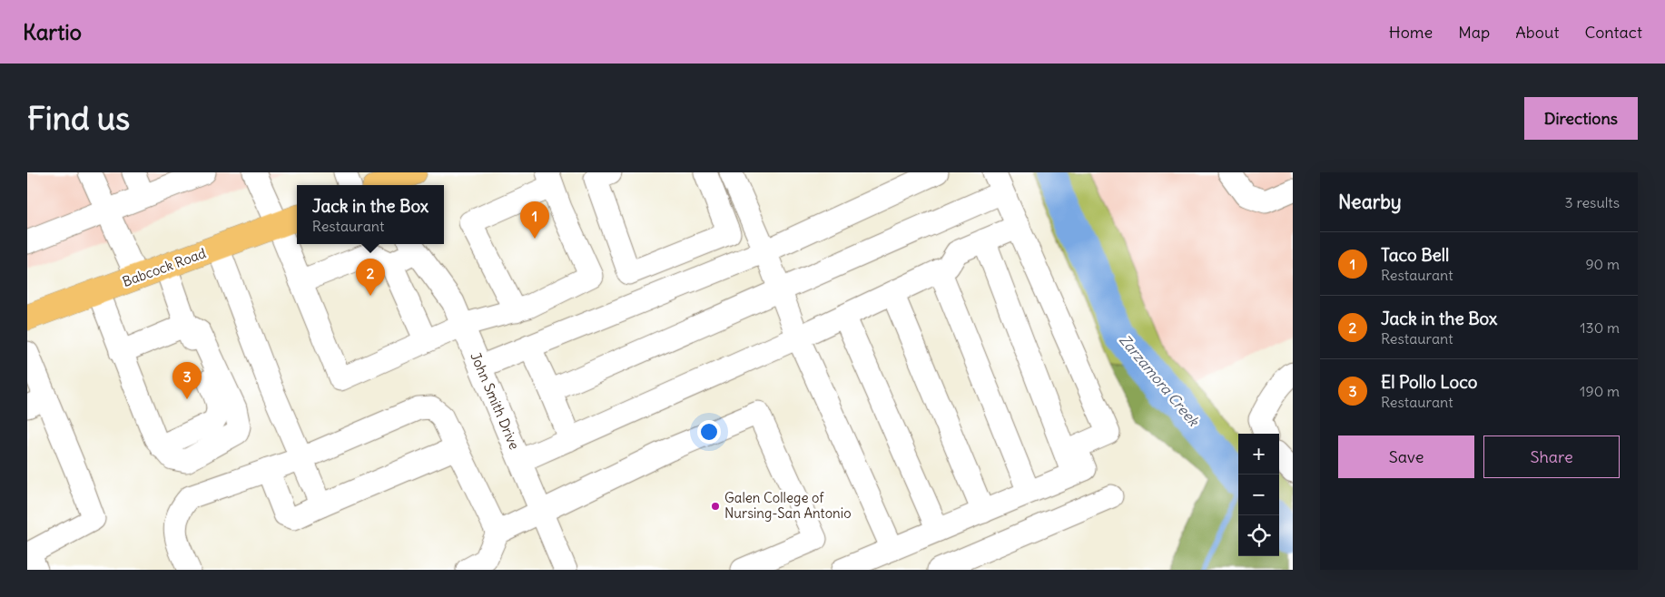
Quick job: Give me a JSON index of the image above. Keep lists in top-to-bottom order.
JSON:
{
  "streets": {
    "main road": ["Babcock Road"],
    "street": ["John Smith Drive"]
  },
  "water": ["Zarzamora Creek"],
  "places": ["Galen College of Nursing-San Antonio"],
  "page": {
    "header": "Kartio",
    "nav": [
      "Home",
      "Map",
      "About",
      "Contact"
    ],
    "buttons": [
      "Directions",
      ["Save", "Share"]
    ],
    "title": "Find us",
    "heading": ["Nearby", "3 results"],
    "popup": ["Jack in the Box", "Restaurant"],
    "pins": ["1", "2", "3"],
    "list": [
      {
        "mark": "1",
        "name": "Taco Bell",
        "note": "Restaurant",
        "value": "90 m"
      },
      {
        "mark": "2",
        "name": "Jack in the Box",
        "note": "Restaurant",
        "value": "130 m"
      },
      {
        "mark": "3",
        "name": "El Pollo Loco",
        "note": "Restaurant",
        "value": "190 m"
      }
    ],
    "map_buttons": ["+", "−"]
  }
}
